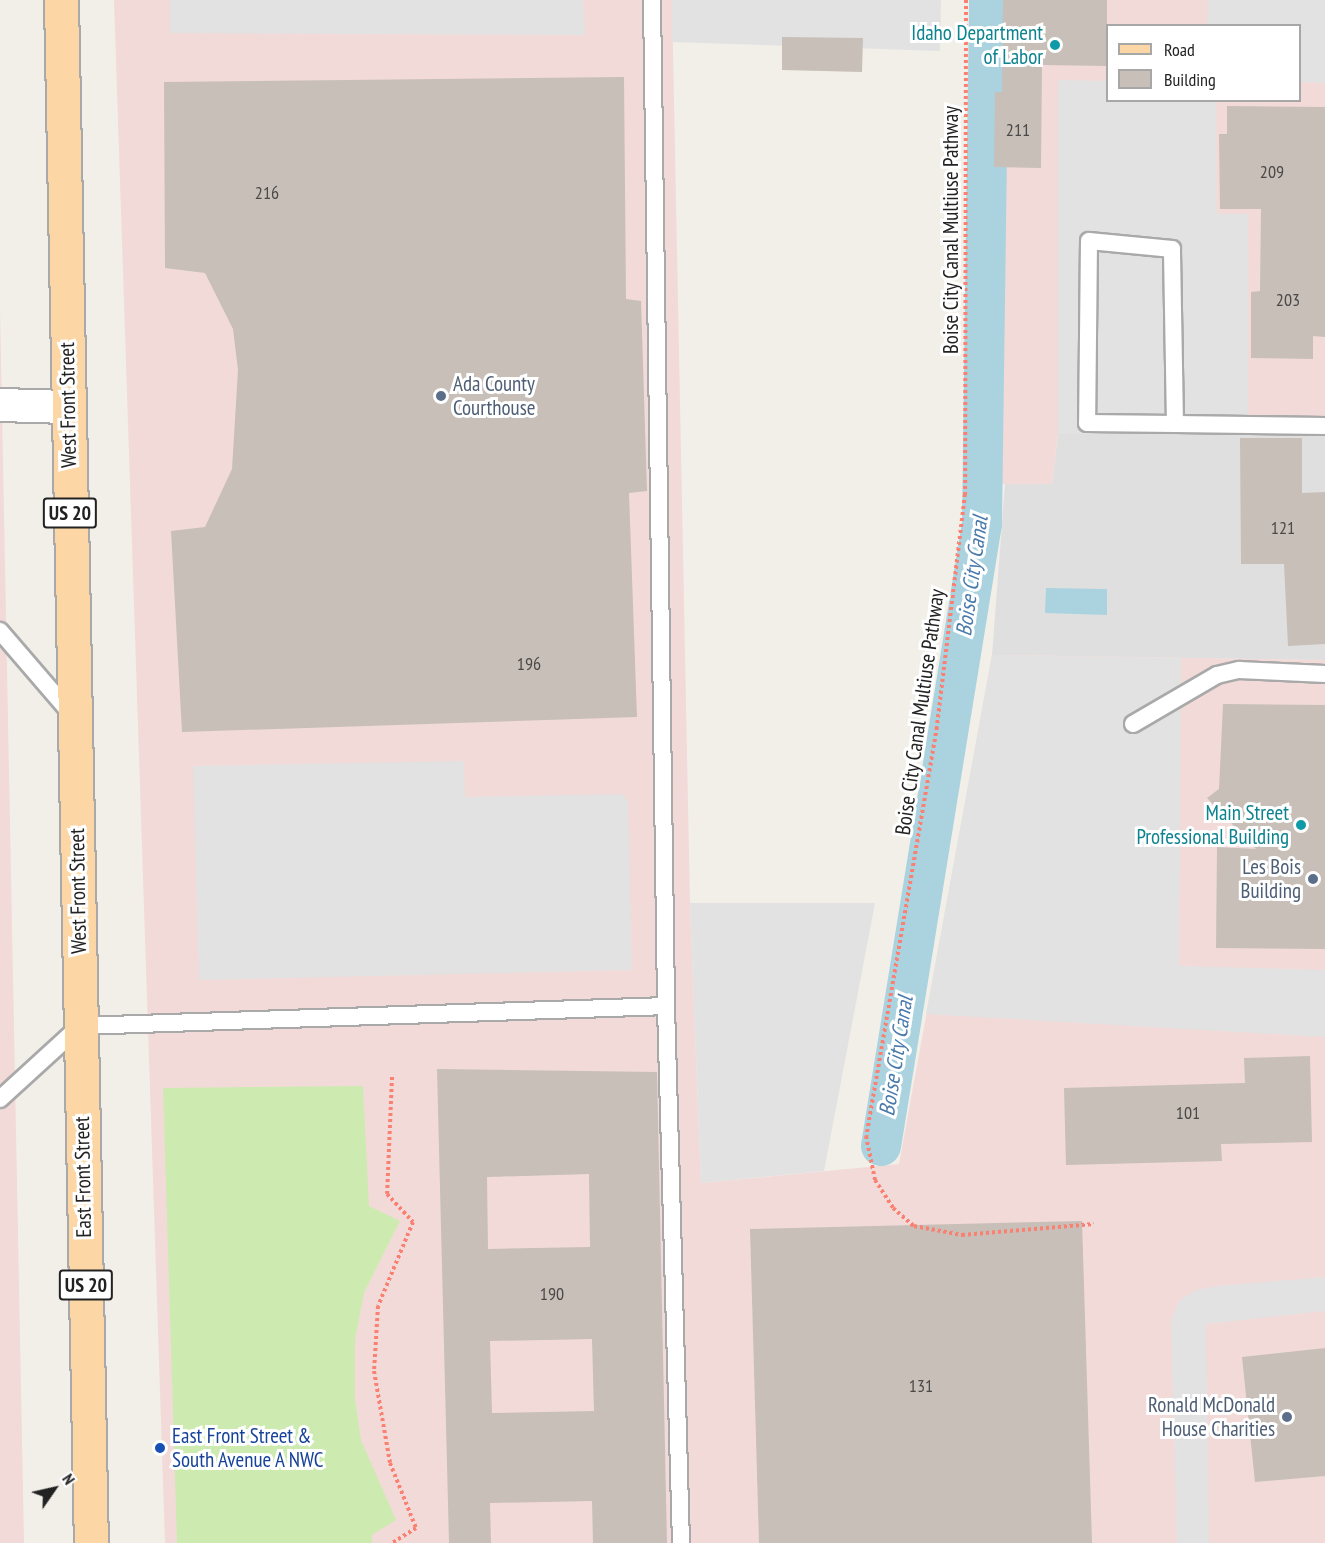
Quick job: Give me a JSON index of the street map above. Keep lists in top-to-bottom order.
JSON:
{
  "streets": {
    "main road": ["West Front Street", "US 20", "East Front Street"],
    "path": ["Boise City Canal Multiuse Pathway"]
  },
  "crossings": [
    ["West Front Street", "East Front Street"]
  ],
  "water": ["Boise City Canal"],
  "places": [
    "Idaho Department of Labor",
    "Ada County Courthouse",
    "Main Street Professional Building",
    "Les Bois Building",
    "Ronald McDonald House Charities",
    "East Front Street & South Avenue A NWC"
  ],
  "house_numbers": [
    "211",
    "209",
    "216",
    "203",
    "121",
    "196",
    "101",
    "190",
    "131"
  ],
  "legend": ["Road", "Building"],
  "north": "top right"
}
